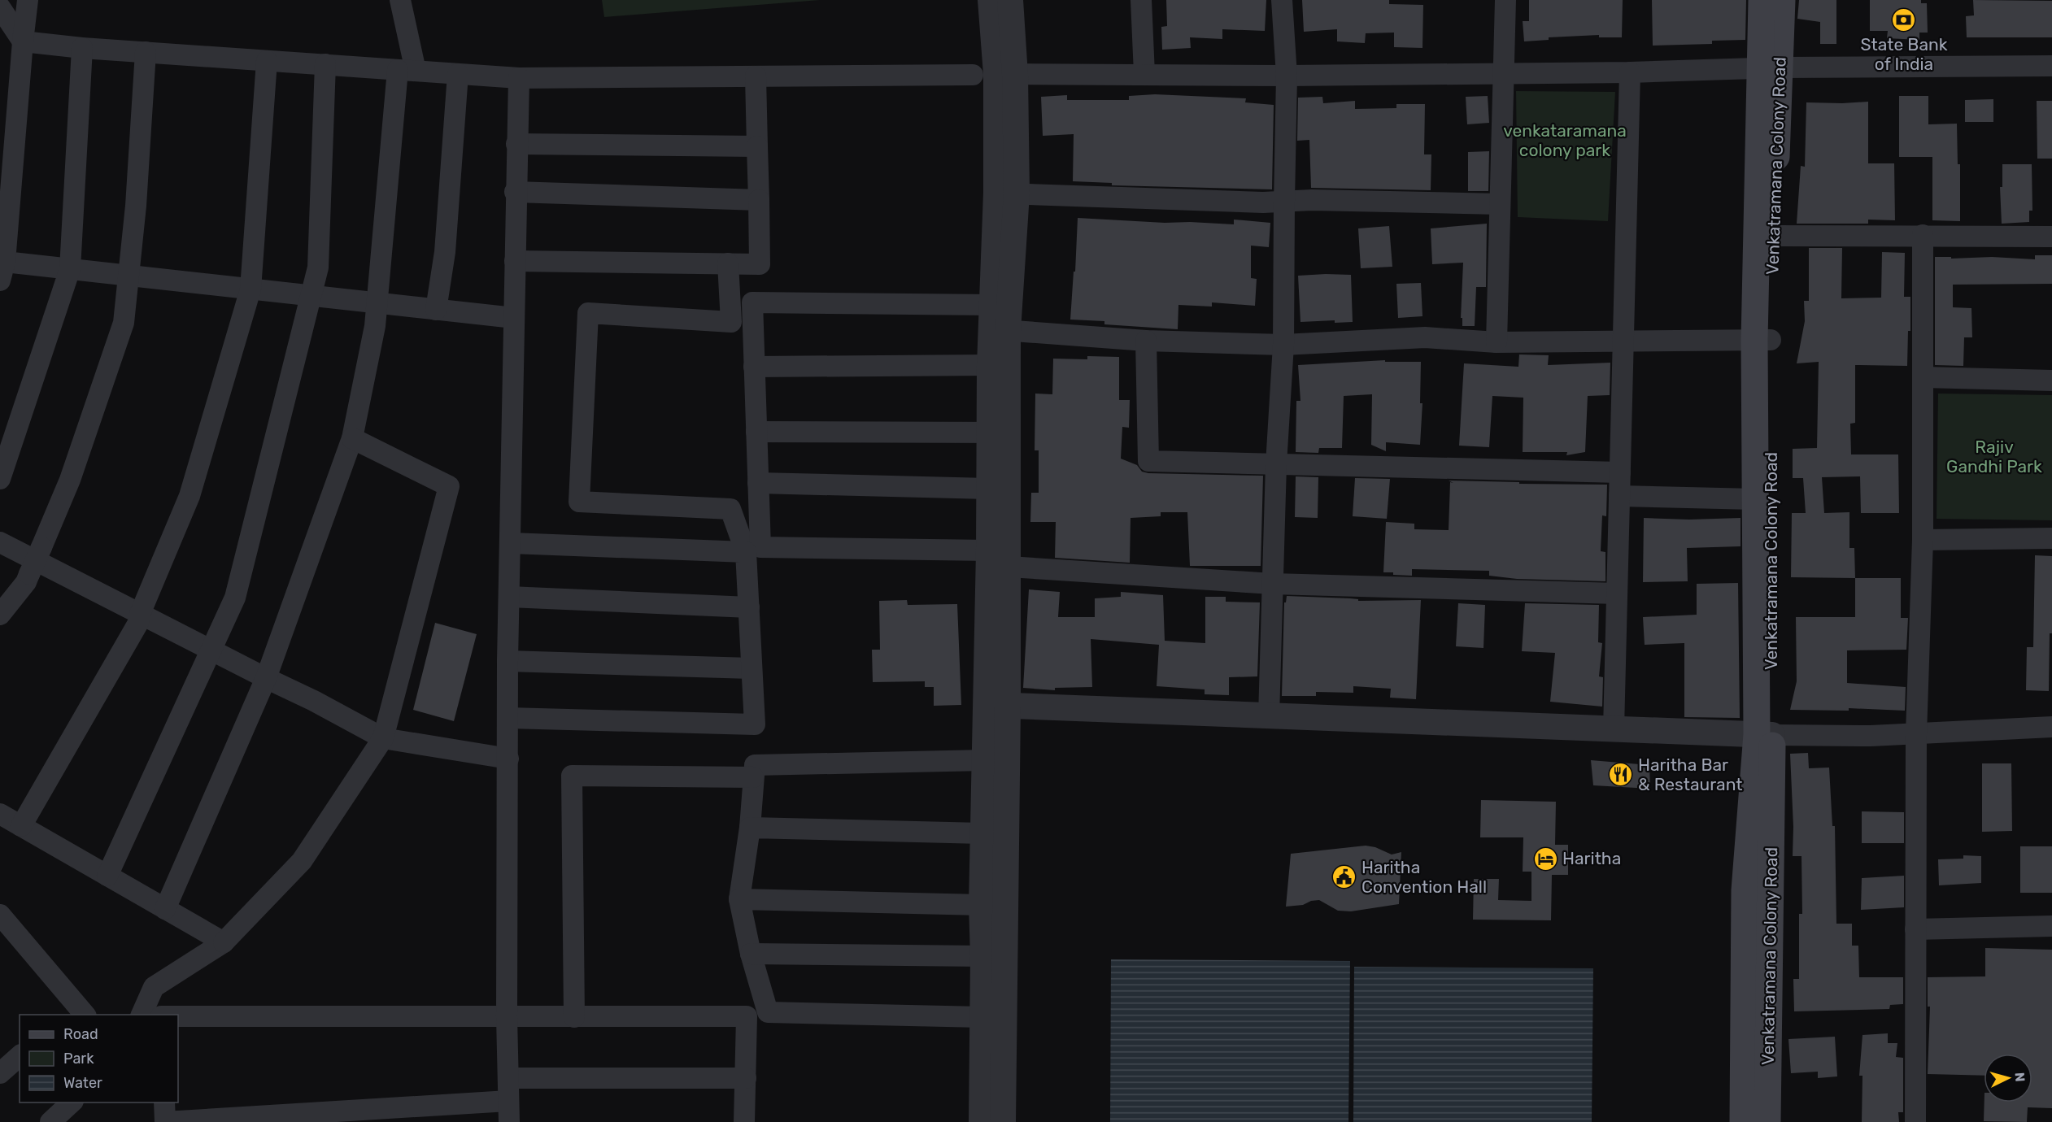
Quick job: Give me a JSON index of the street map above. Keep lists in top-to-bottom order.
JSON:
{
  "streets": {
    "main road": ["Venkatramana Colony Road"]
  },
  "parks": ["venkataramana colony park", "Rajiv Gandhi Park"],
  "places": {
    "bank": ["State Bank of India"],
    "restaurant": ["Haritha Bar & Restaurant"],
    "hotel": ["Haritha"],
    "public building": ["Haritha Convention Hall"]
  },
  "legend": ["Road", "Park", "Water"],
  "north": "right"
}
